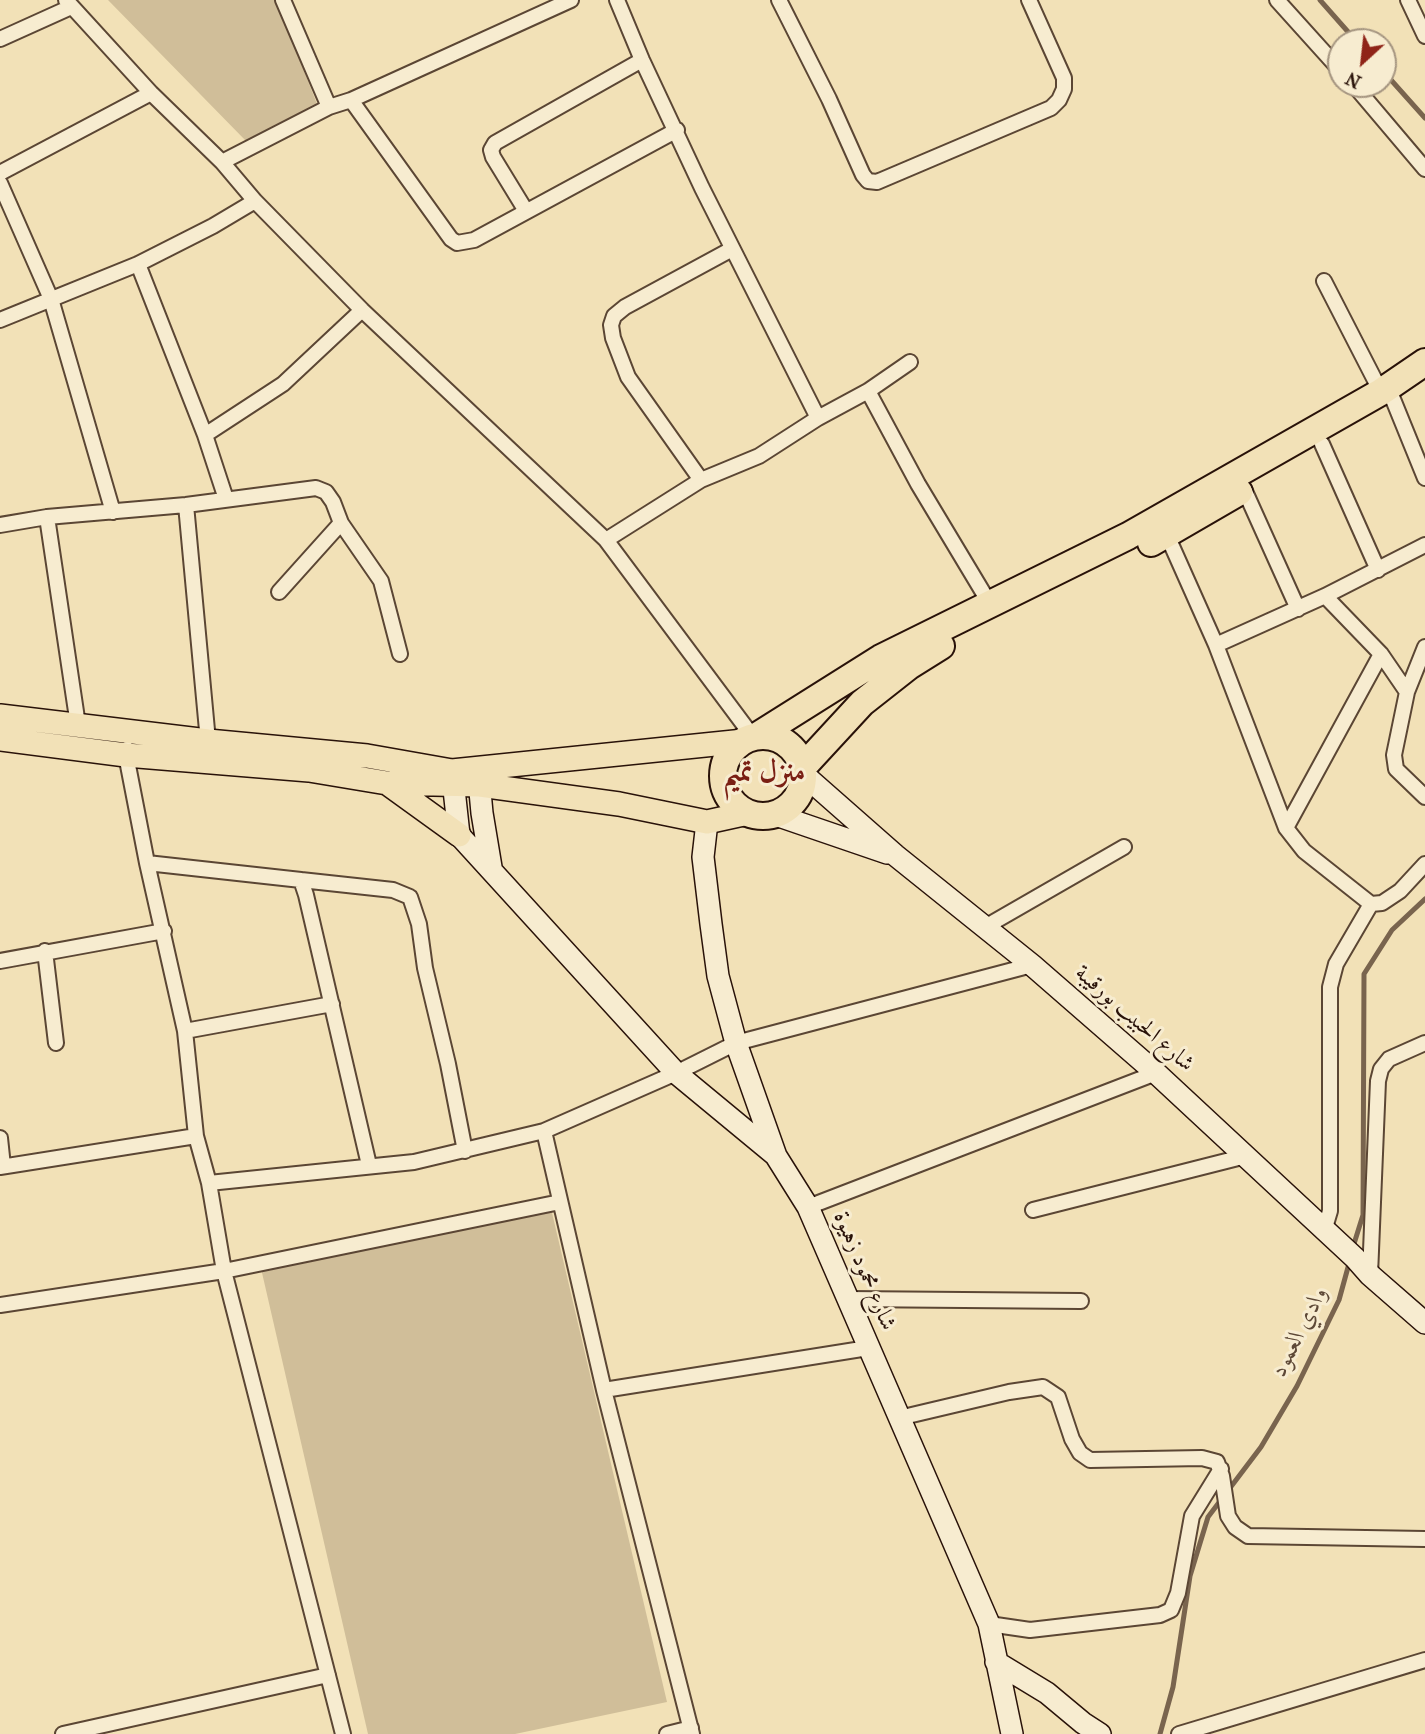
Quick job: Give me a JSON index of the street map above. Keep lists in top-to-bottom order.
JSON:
{
  "streets": {
    "main road": ["شارع الحبيب بورقيبة", "شارع محمود زهيوة"]
  },
  "districts": ["منزل تميم"],
  "water": ["وادي العمود"],
  "north": "bottom left"
}
